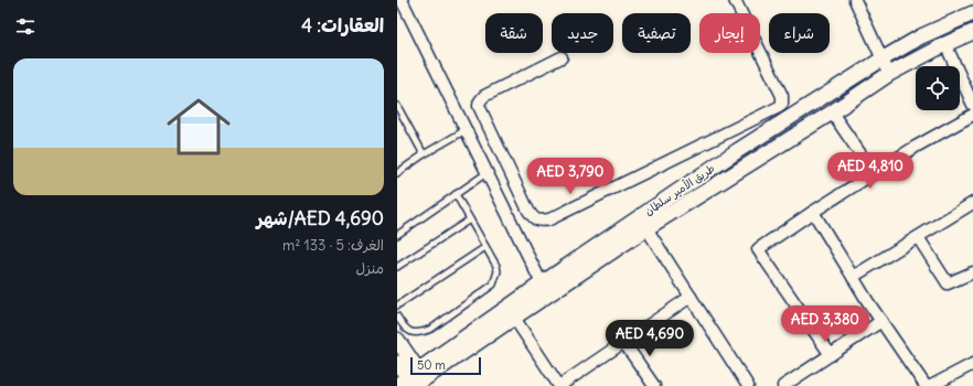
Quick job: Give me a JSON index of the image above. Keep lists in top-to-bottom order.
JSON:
{
  "streets": {
    "street": ["طريق الأمير سلطان"]
  },
  "scale_bar": "50 m",
  "page": {
    "heading": "العقارات: 4",
    "chip": [
      "شراء",
      "إيجار",
      "تصفية",
      "جديد",
      "شقة"
    ],
    "list": [
      {
        "name": "AED 4,690/شهر",
        "note": "الغرف: 5 · 133 m² · منزل"
      }
    ],
    "price": [
      "AED 4,810",
      "AED 3,790",
      "AED 3,380",
      "AED 4,690"
    ],
    "scale": "50 m"
  }
}
